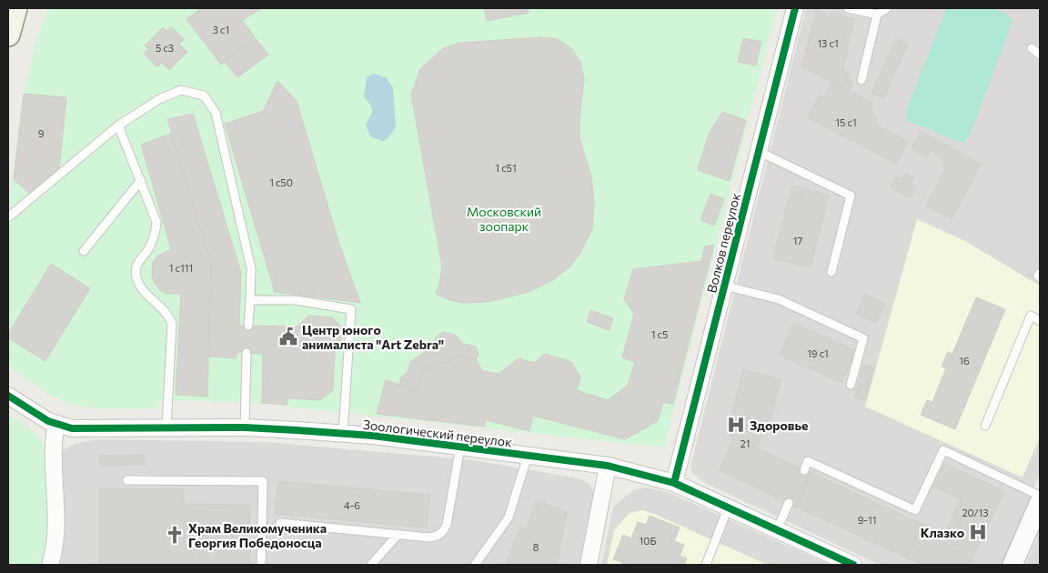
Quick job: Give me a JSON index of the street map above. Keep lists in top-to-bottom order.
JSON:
{
  "streets": {
    "street": ["Волков переулок", "Зоологический переулок"]
  },
  "crossings": [
    ["Волков переулок", "Зоологический переулок"]
  ],
  "parks": ["Московский зоопарк"],
  "places": {
    "public building": ["Центр юного анималиста \"Art Zebra\""],
    "hospital": ["Здоровье", "Клазко"],
    "church": ["Храм Великомученика Георгия Победоносца"]
  },
  "house_numbers": [
    "3 с1",
    "13 с1",
    "5 с3",
    "15 с1",
    "9",
    "1 с51",
    "1 с50",
    "17",
    "1 с111",
    "1 с5",
    "19 с1",
    "16",
    "21",
    "4-6",
    "20/13",
    "9-11",
    "10Б",
    "8"
  ]
}
